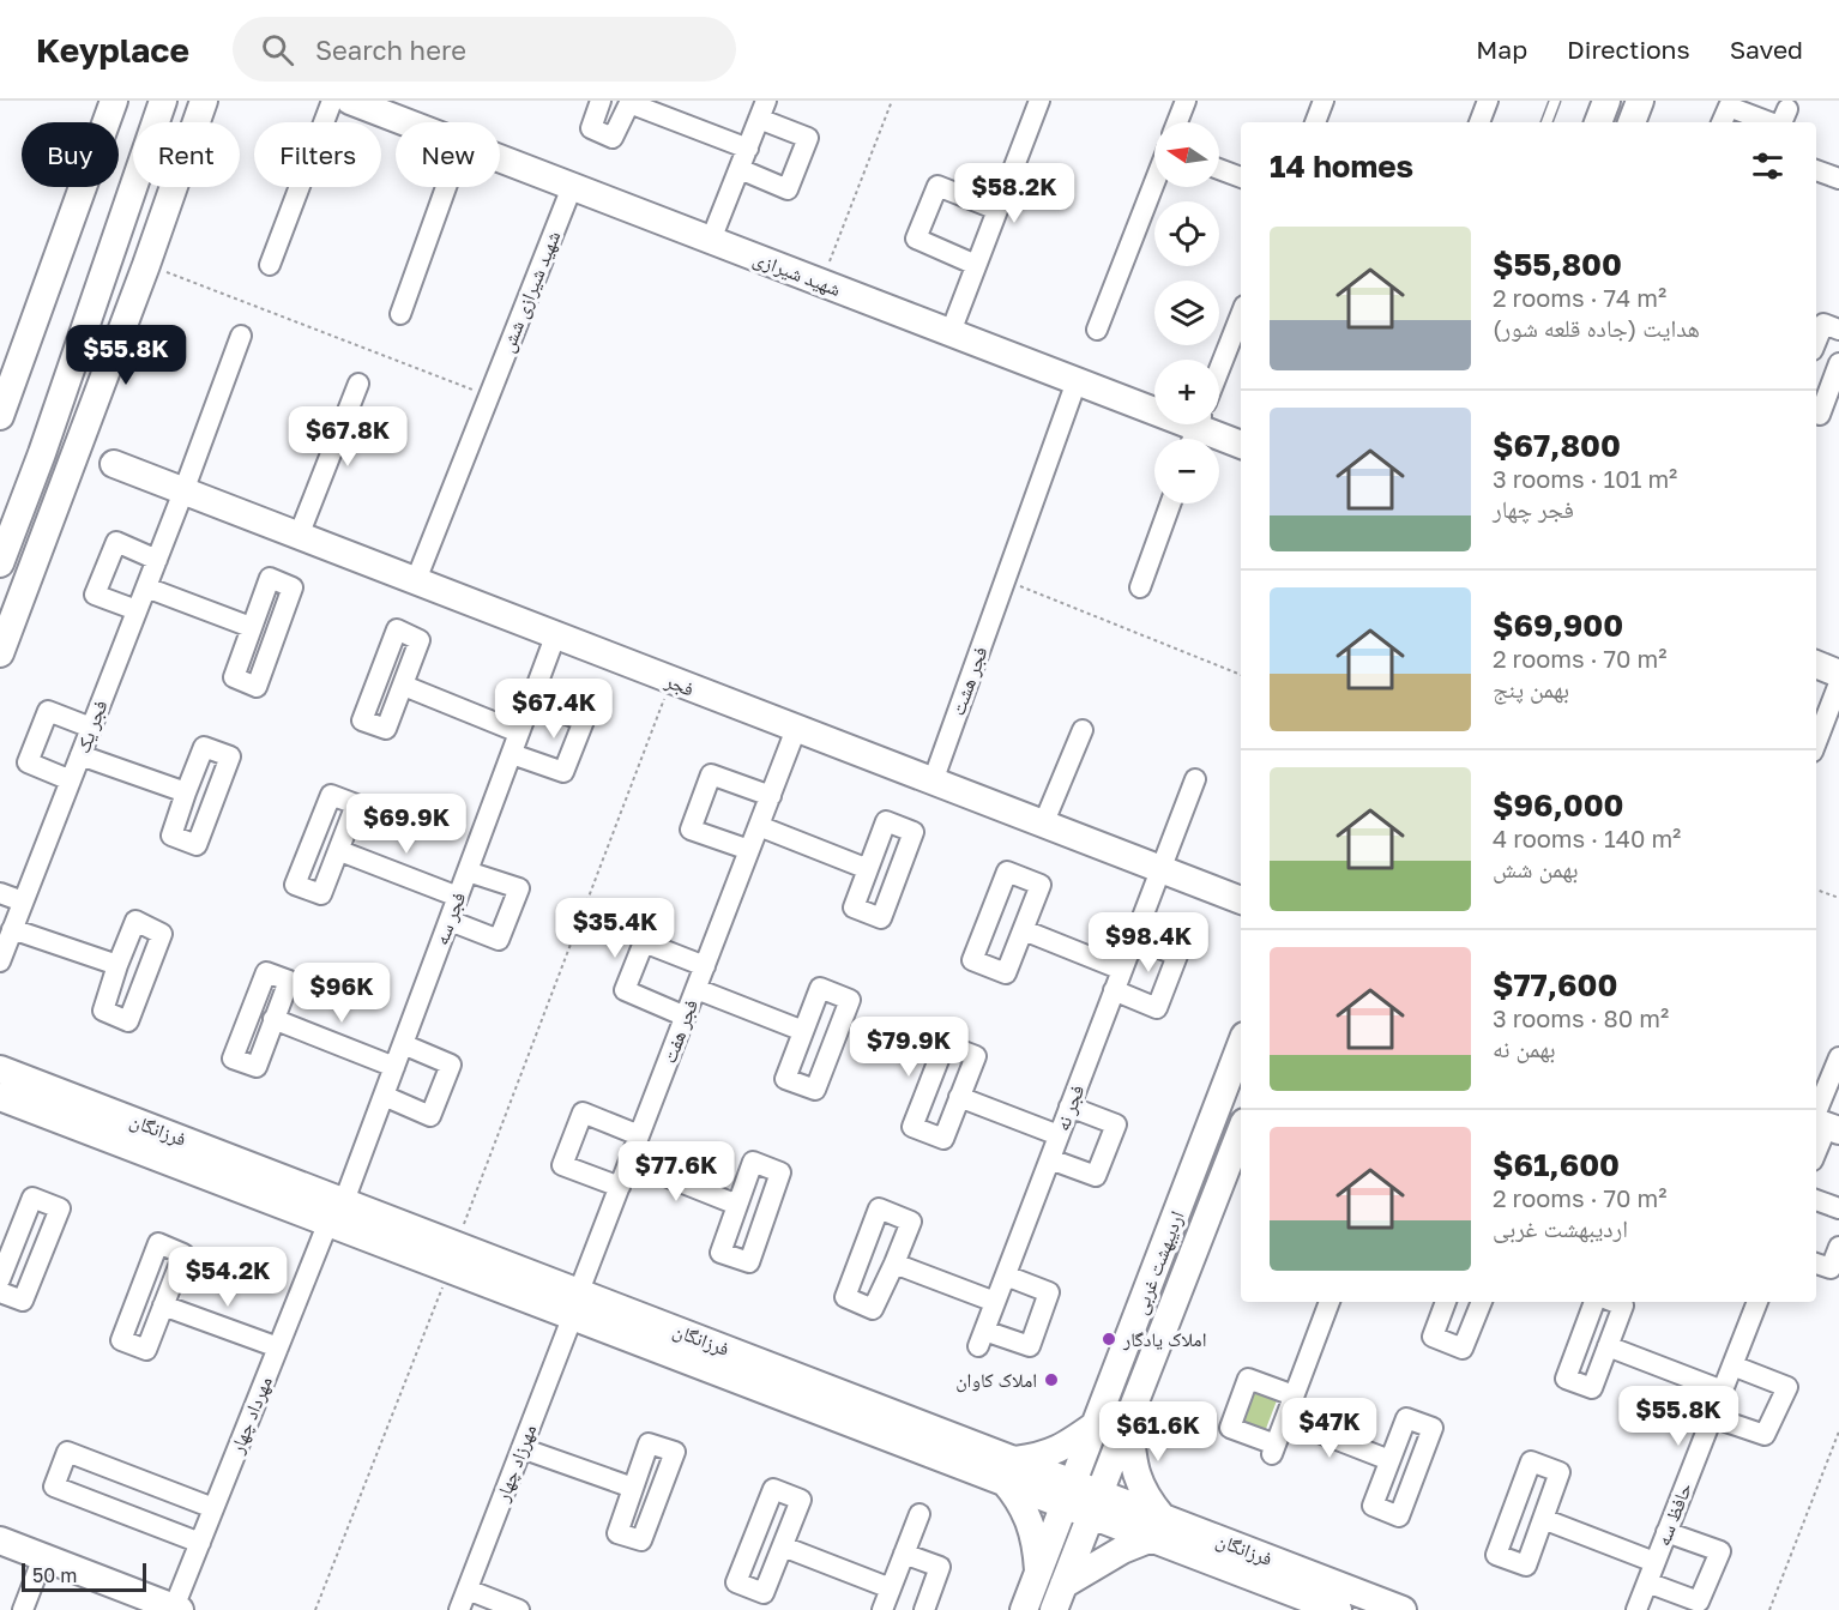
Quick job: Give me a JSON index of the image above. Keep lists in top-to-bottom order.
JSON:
{
  "streets": {
    "street": [
      "شهید شیرازی",
      "شهید شیرازی شش",
      "فجر هشت",
      "فجر",
      "فجر یک",
      "فجر سه",
      "فجر هفت",
      "فجر نه",
      "فرزانگان",
      "اردیبهشت غربی",
      "مهرداد چهار",
      "مهرزاد چهار",
      "حافظ سه"
    ]
  },
  "crossings": [
    ["شهید شیرازی", "شهید شیرازی شش"],
    ["شهید شیرازی", "فجر هشت"],
    ["شهید شیرازی شش", "فجر"],
    ["فجر هشت", "فجر"],
    ["فجر", "فجر یک"],
    ["فجر", "فجر سه"],
    ["فجر", "فجر هفت"],
    ["فجر", "فجر نه"],
    ["فجر سه", "فرزانگان"],
    ["فجر سه", "مهرداد چهار"],
    ["فجر هفت", "فرزانگان"],
    ["فجر هفت", "مهرزاد چهار"],
    ["فرزانگان", "اردیبهشت غربی"],
    ["فرزانگان", "مهرداد چهار"],
    ["فرزانگان", "مهرزاد چهار"]
  ],
  "places": ["املاک یادگار", "املاک کاوان"],
  "scale_bar": "50 m",
  "north": "left",
  "page": {
    "header": "Keyplace",
    "search": "Search here",
    "nav": ["Map", "Directions", "Saved"],
    "map_buttons": ["+", "−"],
    "chip": [
      "Buy",
      "Rent",
      "Filters",
      "New"
    ],
    "heading": "14 homes",
    "price": [
      "$58.2K",
      "$55.8K",
      "$67.8K",
      "$67.4K",
      "$69.9K",
      "$35.4K",
      "$98.4K",
      "$96K",
      "$79.9K",
      "$77.6K",
      "$54.2K",
      "$55.8K",
      "$47K",
      "$61.6K"
    ],
    "list": [
      {
        "name": "$55,800",
        "note": "2 rooms · 74 m² · هدایت (جاده قلعه شور)"
      },
      {
        "name": "$67,800",
        "note": "3 rooms · 101 m² · فجر چهار"
      },
      {
        "name": "$69,900",
        "note": "2 rooms · 70 m² · بهمن پنج"
      },
      {
        "name": "$96,000",
        "note": "4 rooms · 140 m² · بهمن شش"
      },
      {
        "name": "$77,600",
        "note": "3 rooms · 80 m² · بهمن نه"
      },
      {
        "name": "$61,600",
        "note": "2 rooms · 70 m² · اردیبهشت غربی"
      }
    ],
    "scale": "50 m"
  }
}
